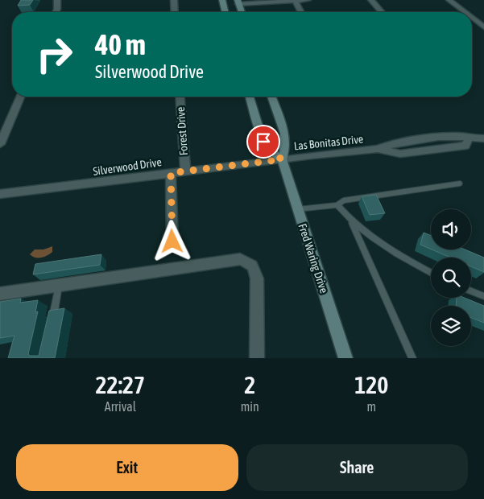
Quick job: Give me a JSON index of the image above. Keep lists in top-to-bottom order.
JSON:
{
  "streets": {
    "main road": ["Fred Waring Drive"],
    "street": ["Forest Drive", "Las Bonitas Drive", "Silverwood Drive"]
  },
  "crossings": [
    ["Forest Drive", "Silverwood Drive"],
    ["Las Bonitas Drive", "Silverwood Drive"],
    ["Las Bonitas Drive", "Fred Waring Drive"],
    ["Silverwood Drive", "Fred Waring Drive"]
  ],
  "page": {
    "turn": ["40 m", "Silverwood Drive"],
    "eta": [
      "22:27",
      "Arrival",
      "2",
      "min",
      "120",
      "m"
    ],
    "buttons": ["Exit", "Share"]
  }
}
